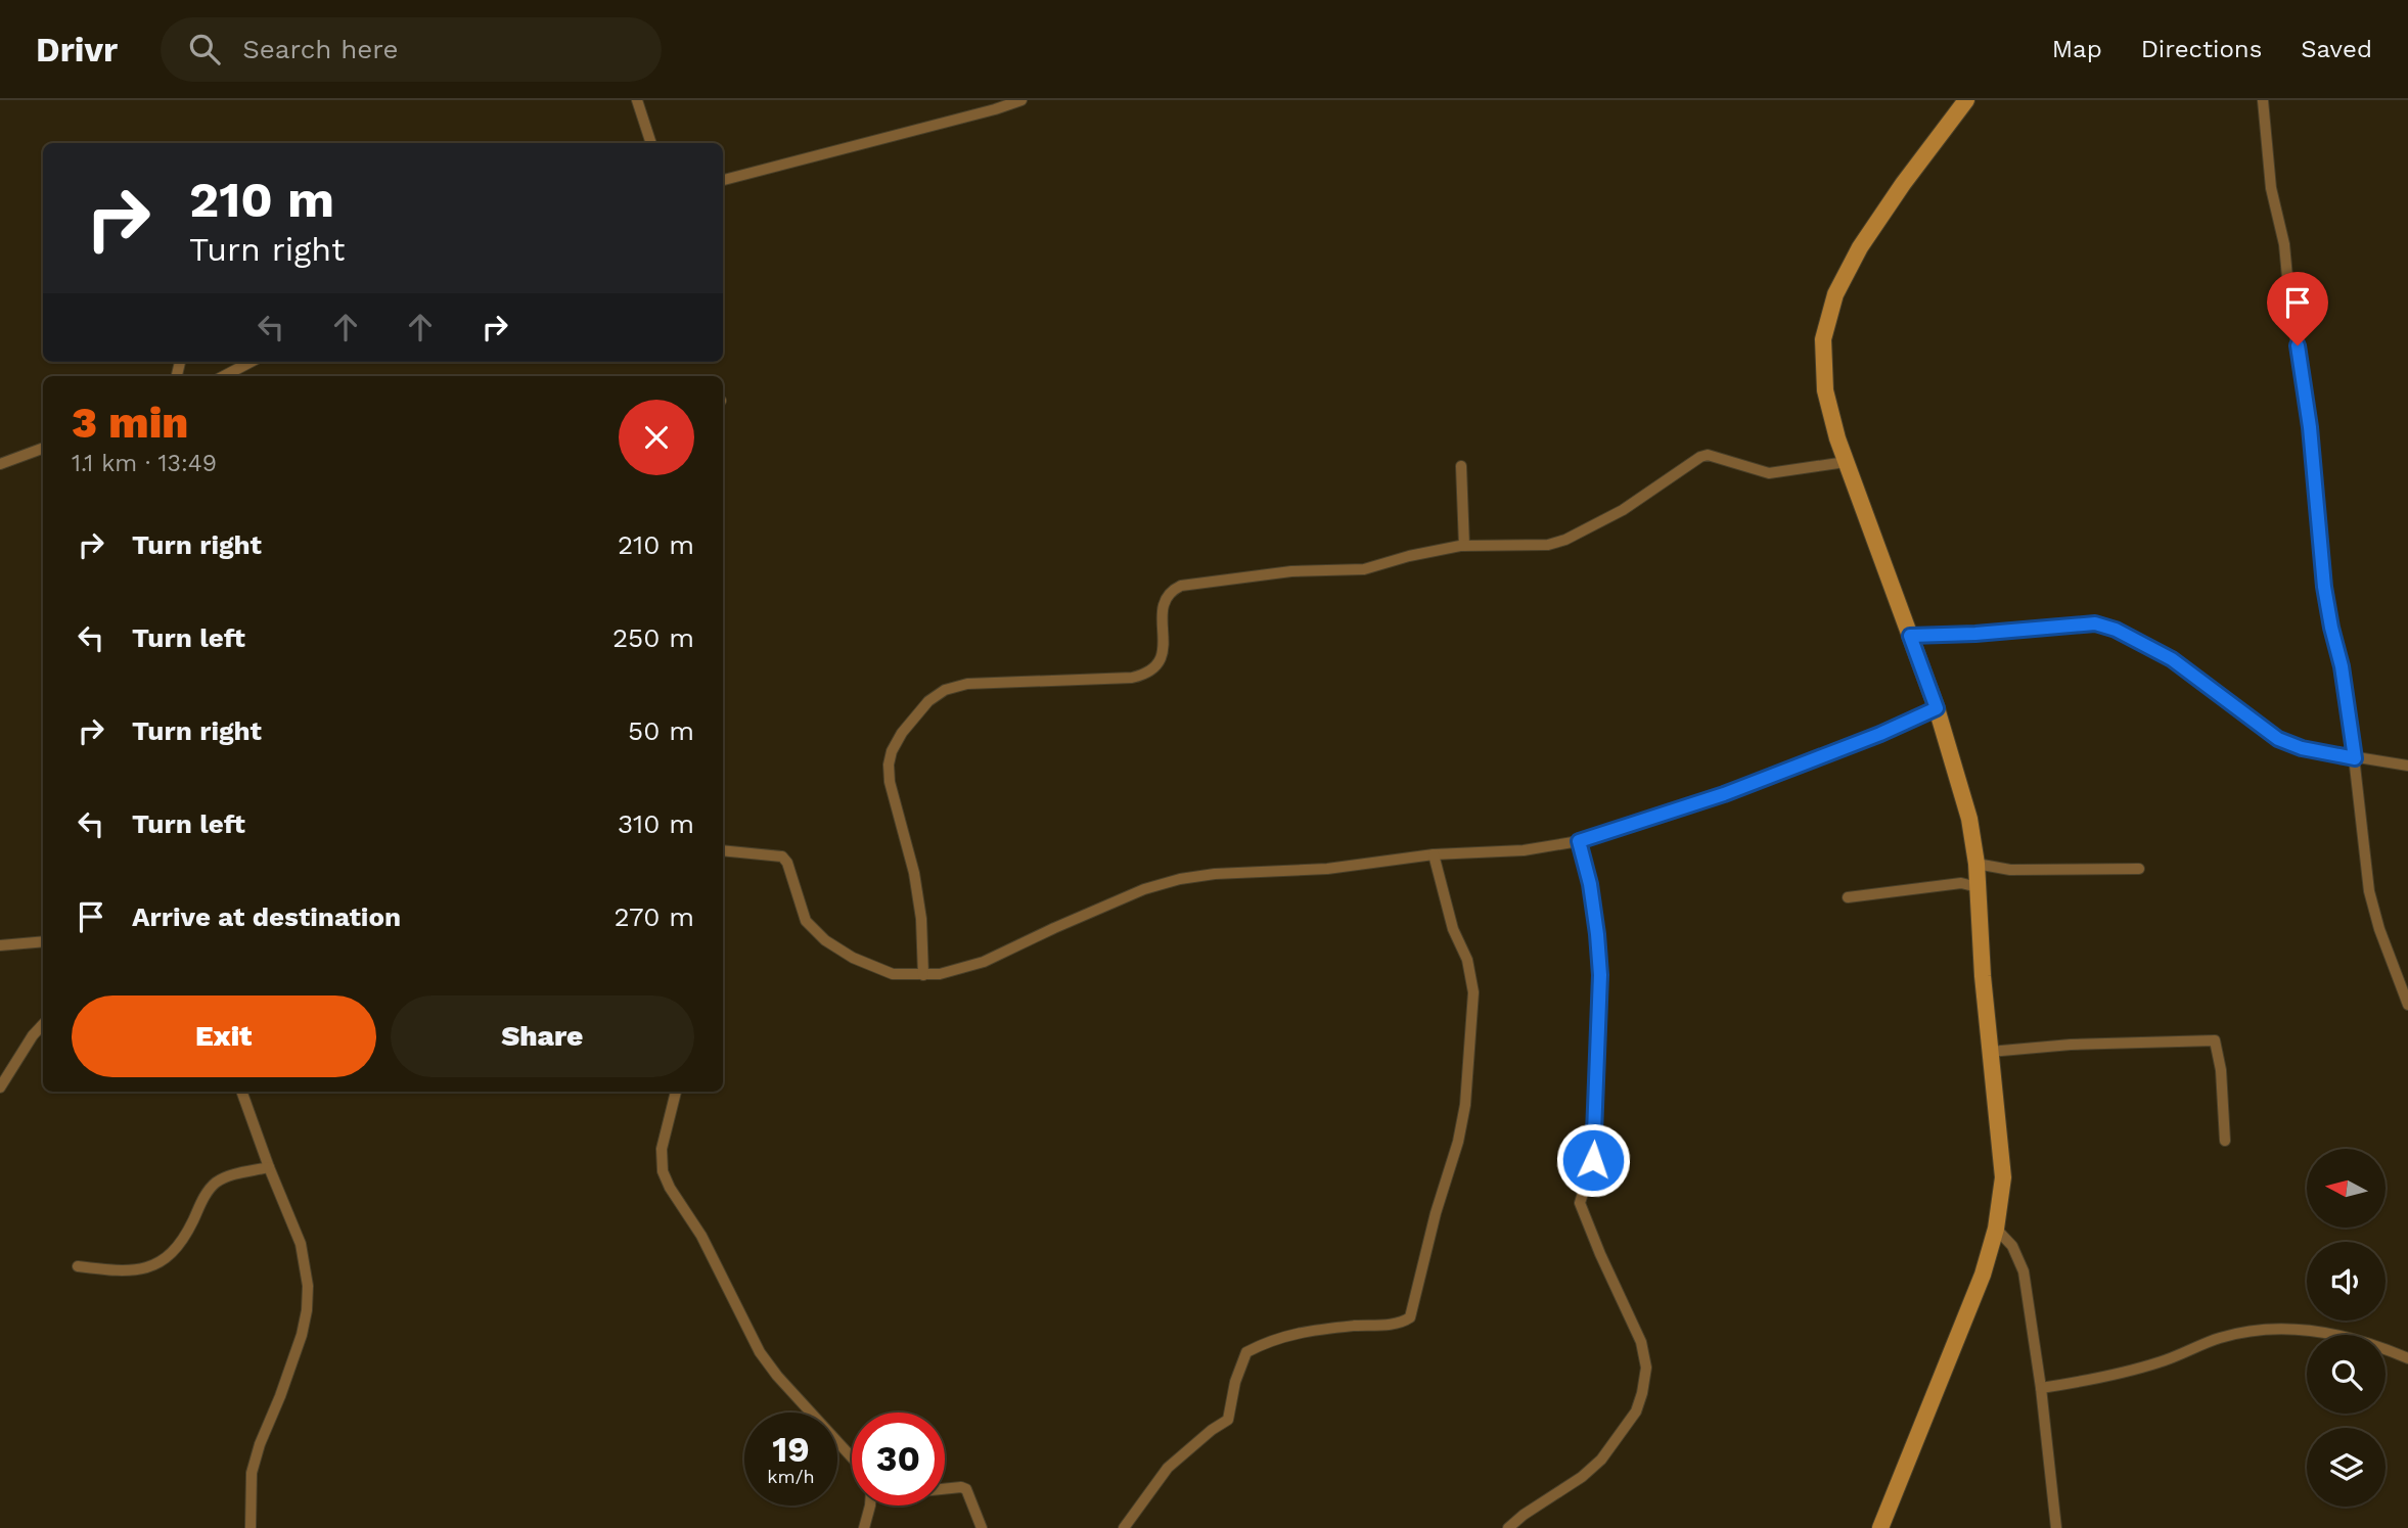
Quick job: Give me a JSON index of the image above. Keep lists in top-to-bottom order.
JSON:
{
  "north": "left",
  "page": {
    "header": "Drivr",
    "search": "Search here",
    "nav": ["Map", "Directions", "Saved"],
    "turn": ["210 m", "Turn right"],
    "heading": ["3 min", "1.1 km · 13:49"],
    "list": [
      {
        "name": "Turn right",
        "value": "210 m"
      },
      {
        "name": "Turn left",
        "value": "250 m"
      },
      {
        "name": "Turn right",
        "value": "50 m"
      },
      {
        "name": "Turn left",
        "value": "310 m"
      },
      {
        "name": "Arrive at destination",
        "value": "270 m"
      }
    ],
    "buttons": ["Exit", "Share"],
    "speed": "19 km/h",
    "limit": "30"
  }
}
